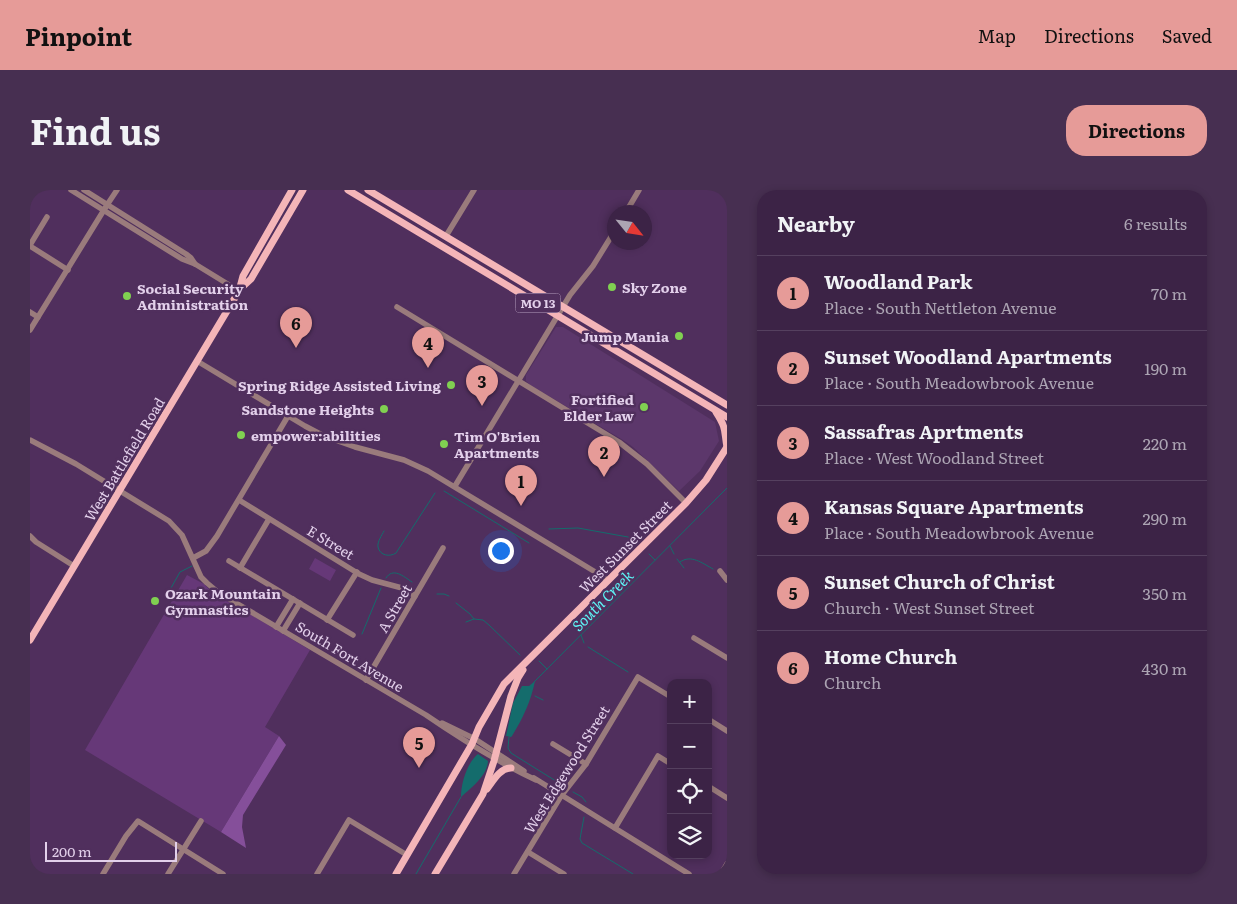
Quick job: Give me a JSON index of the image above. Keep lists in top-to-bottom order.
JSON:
{
  "streets": {
    "main road": ["MO 13", "West Battlefield Road", "West Sunset Street"],
    "street": [
      "E Street",
      "A Street",
      "South Fort Avenue",
      "West Edgewood Street"
    ]
  },
  "crossings": [
    ["West Battlefield Road", "South Fort Avenue"],
    ["E Street", "A Street"],
    ["West Sunset Street", "South Fort Avenue"],
    ["A Street", "South Fort Avenue"],
    ["South Fort Avenue", "West Edgewood Street"]
  ],
  "water": ["South Creek"],
  "places": [
    "Sky Zone",
    "Social Security Administration",
    "Jump Mania",
    "Spring Ridge Assisted Living",
    "Fortified Elder Law",
    "Sandstone Heights",
    "empower:abilities",
    "Tim O'Brien Apartments",
    "Ozark Mountain Gymnastics"
  ],
  "scale_bar": "200 m",
  "north": "bottom right",
  "page": {
    "header": "Pinpoint",
    "nav": ["Map", "Directions", "Saved"],
    "title": "Find us",
    "buttons": "Directions",
    "heading": ["Nearby", "6 results"],
    "list": [
      {
        "mark": "1",
        "name": "Woodland Park",
        "note": "Place · South Nettleton Avenue",
        "value": "70 m"
      },
      {
        "mark": "2",
        "name": "Sunset Woodland Apartments",
        "note": "Place · South Meadowbrook Avenue",
        "value": "190 m"
      },
      {
        "mark": "3",
        "name": "Sassafras Aprtments",
        "note": "Place · West Woodland Street",
        "value": "220 m"
      },
      {
        "mark": "4",
        "name": "Kansas Square Apartments",
        "note": "Place · South Meadowbrook Avenue",
        "value": "290 m"
      },
      {
        "mark": "5",
        "name": "Sunset Church of Christ",
        "note": "Church · West Sunset Street",
        "value": "350 m"
      },
      {
        "mark": "6",
        "name": "Home Church",
        "note": "Church",
        "value": "430 m"
      }
    ],
    "pins": [
      "6",
      "4",
      "3",
      "2",
      "1",
      "5"
    ],
    "map_buttons": ["+", "−"],
    "scale": "200 m"
  }
}
